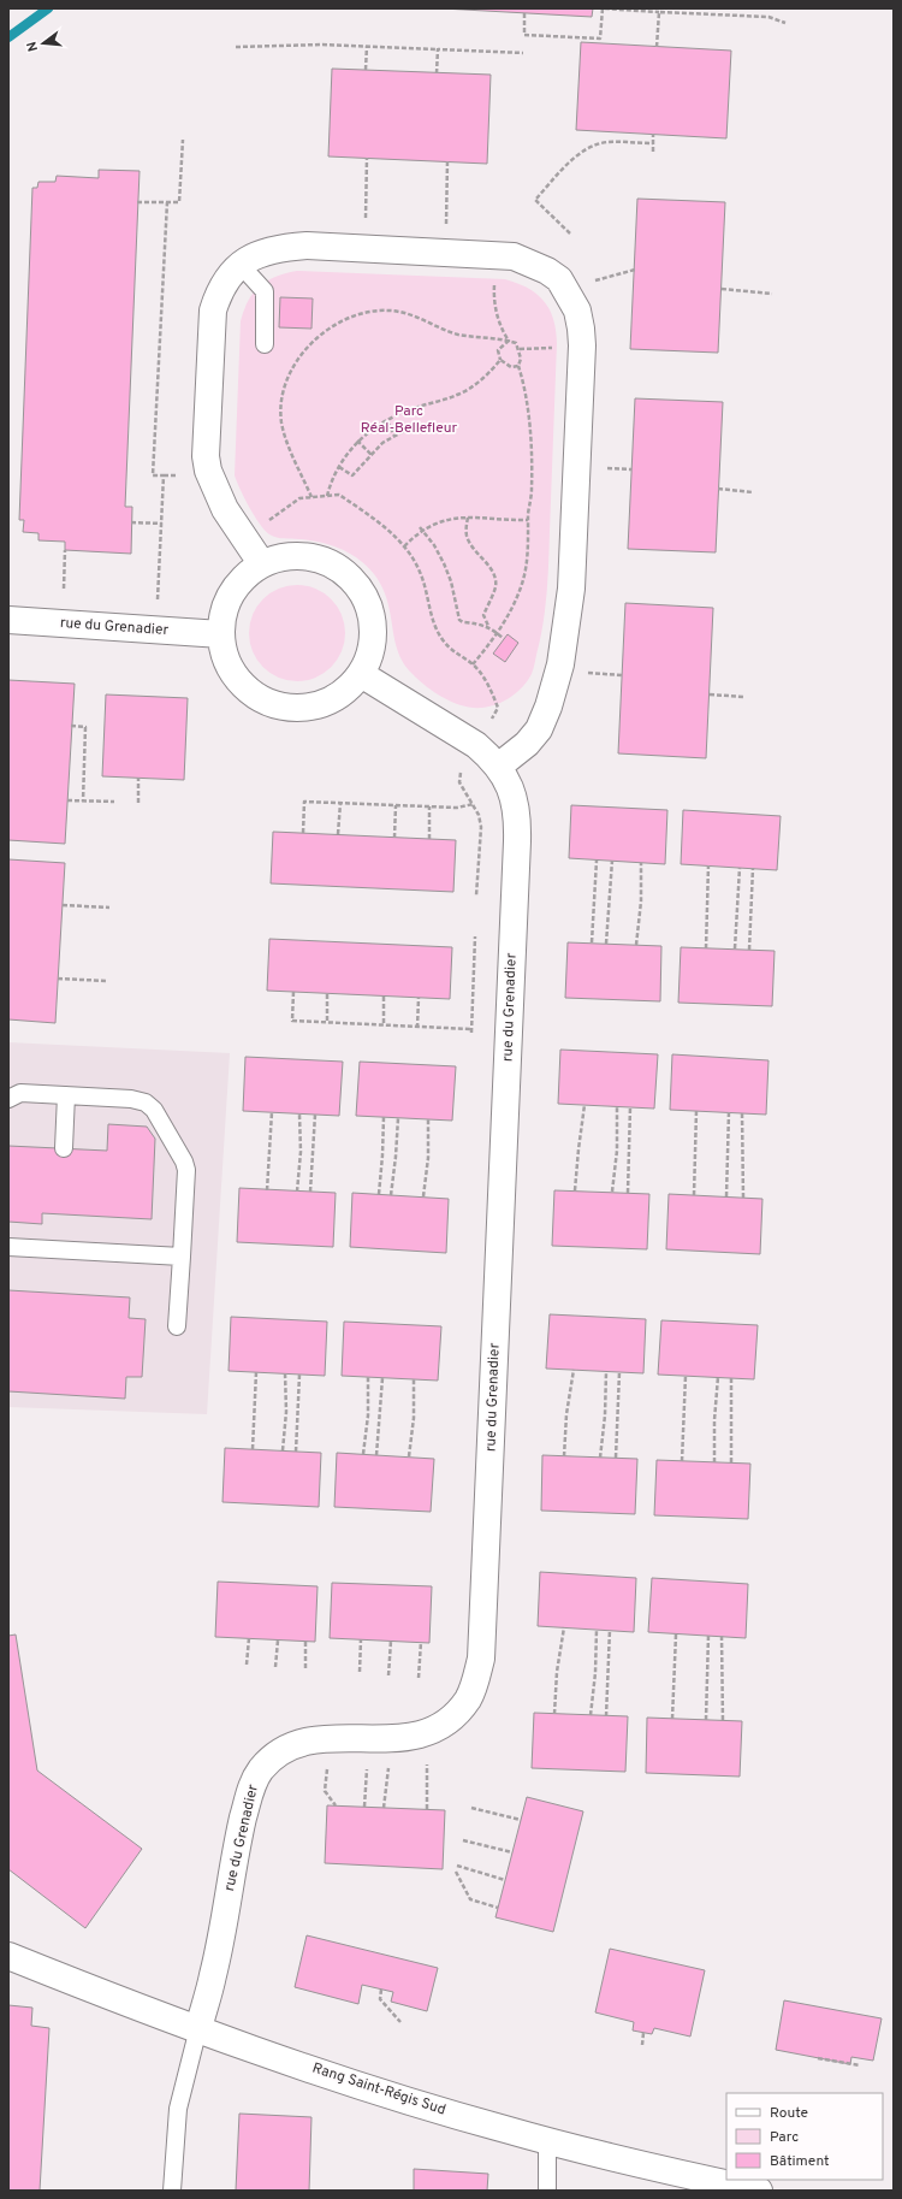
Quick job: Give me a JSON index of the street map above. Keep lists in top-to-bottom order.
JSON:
{
  "streets": {
    "street": ["rue du Grenadier", "Rang Saint-Régis Sud"]
  },
  "crossings": [
    ["rue du Grenadier", "Rang Saint-Régis Sud"]
  ],
  "parks": ["Parc Réal-Bellefleur"],
  "legend": ["Route", "Parc", "Bâtiment"],
  "north": "left"
}
